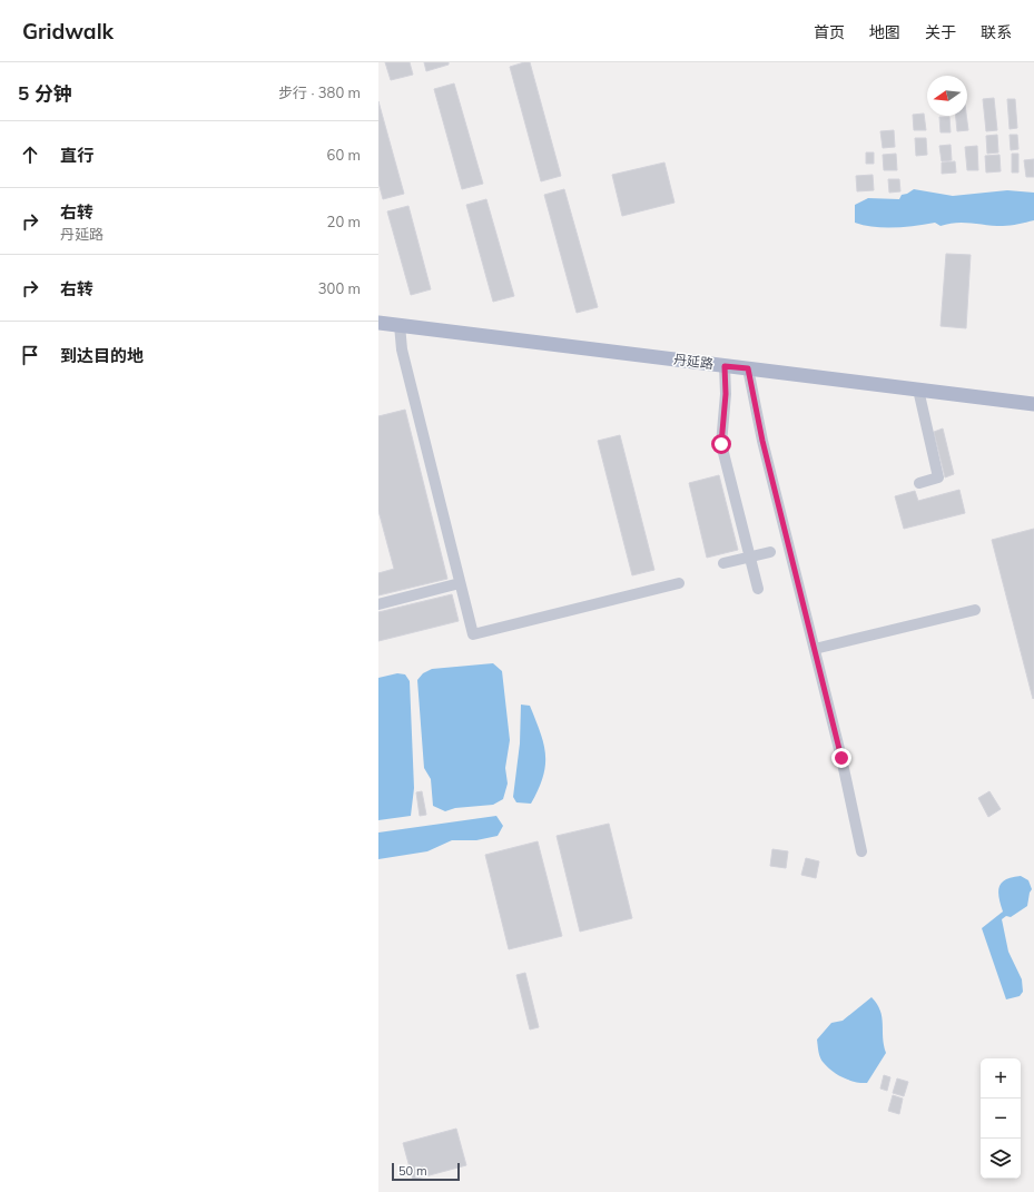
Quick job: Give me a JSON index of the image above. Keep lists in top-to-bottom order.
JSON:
{
  "streets": {
    "main road": ["丹延路"]
  },
  "scale_bar": "50 m",
  "north": "left",
  "page": {
    "header": "Gridwalk",
    "nav": [
      "首页",
      "地图",
      "关于",
      "联系"
    ],
    "heading": ["5 分钟", "步行 · 380 m"],
    "list": [
      ["直行", "60 m"],
      ["右转", "丹延路", "20 m"],
      ["右转", "300 m"],
      "到达目的地"
    ],
    "map_buttons": ["+", "−"],
    "scale": "50 m"
  }
}
